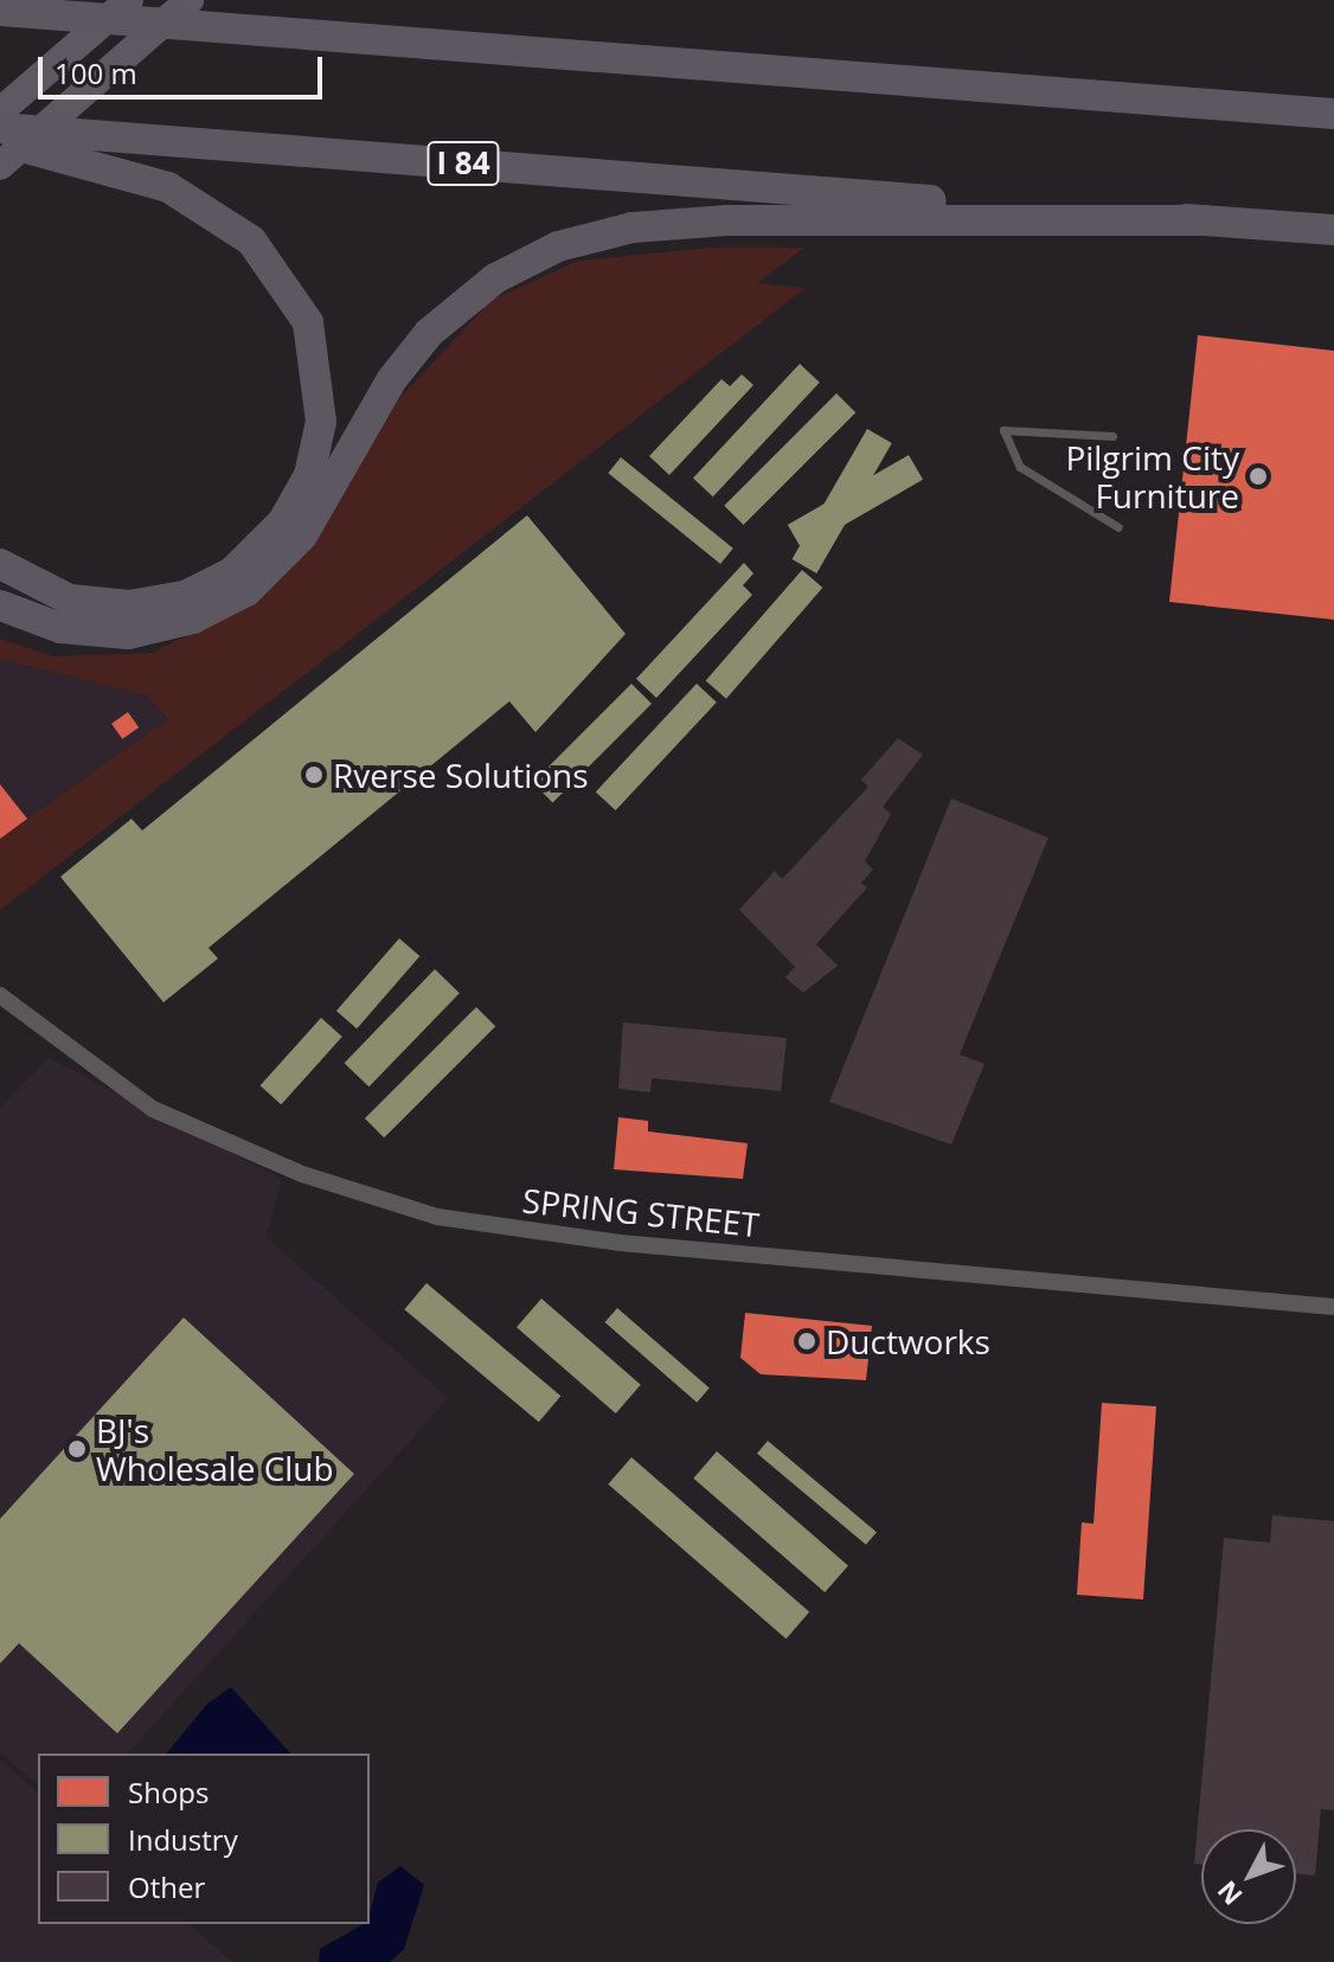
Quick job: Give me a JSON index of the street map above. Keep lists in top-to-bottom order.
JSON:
{
  "streets": {
    "highway": ["I 84"],
    "street": ["SPRING STREET"]
  },
  "places": [
    "Pilgrim City Furniture",
    "Rverse Solutions",
    "Ductworks",
    "BJ's Wholesale Club"
  ],
  "legend": ["Shops", "Industry", "Other"],
  "scale_bar": "100 m",
  "north": "bottom left"
}
